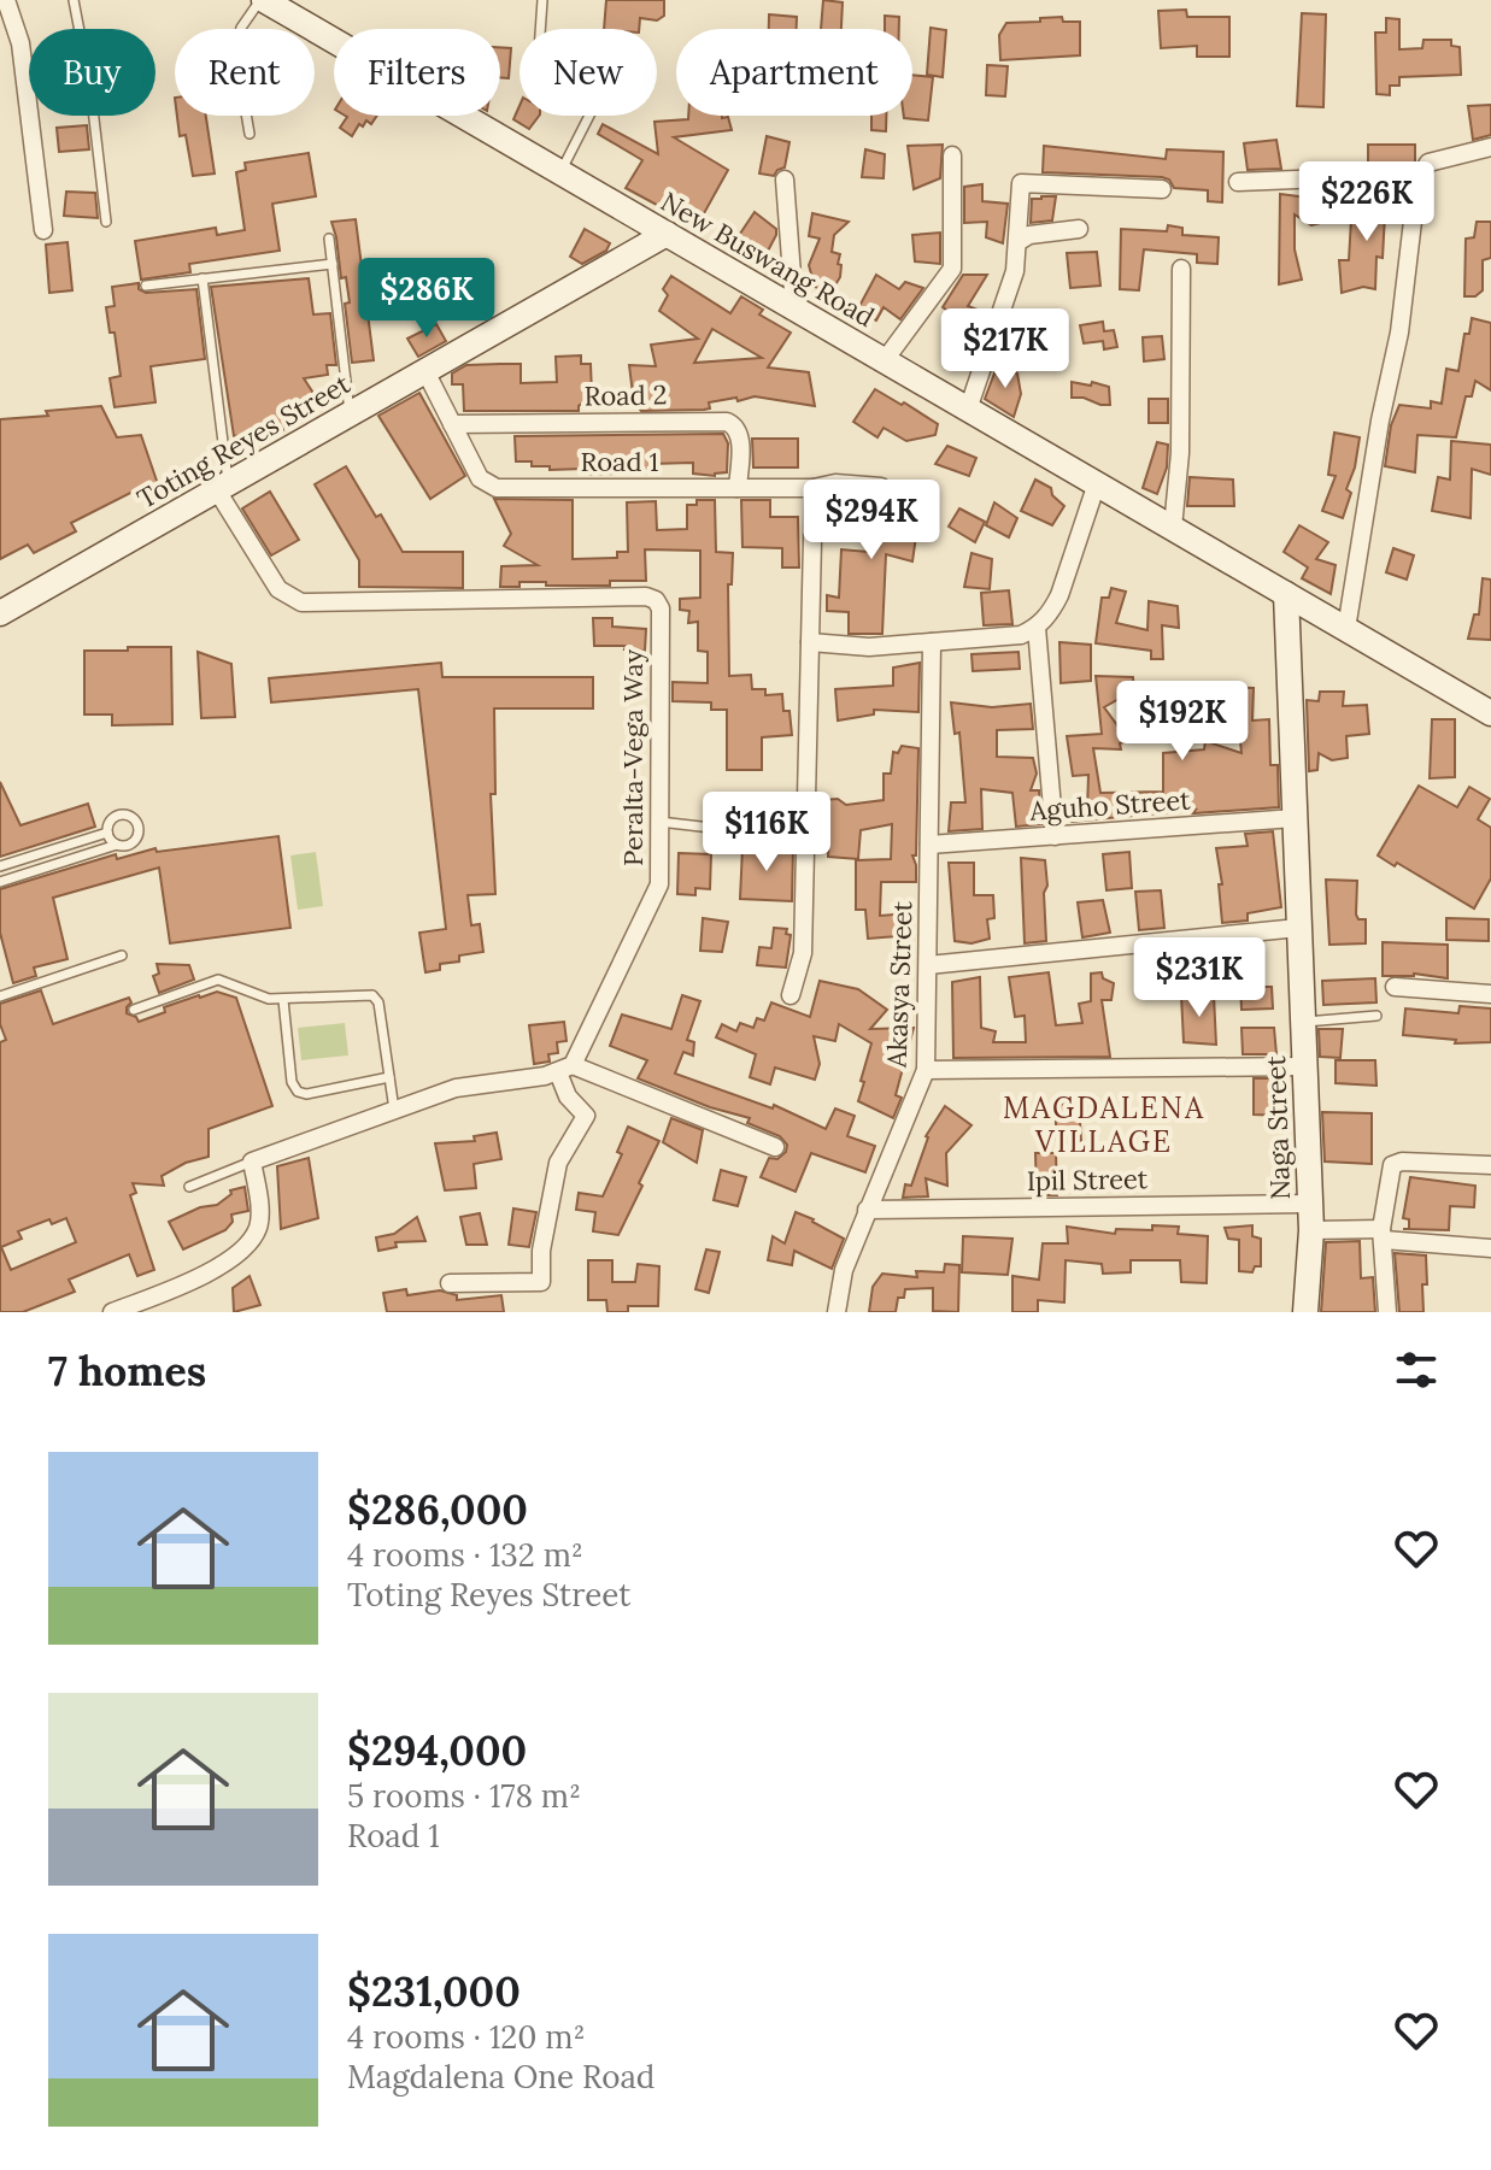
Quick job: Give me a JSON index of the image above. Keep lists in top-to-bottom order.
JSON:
{
  "streets": {
    "street": [
      "New Buswang Road",
      "Road 2",
      "Toting Reyes Street",
      "Road 1",
      "Peralta-Vega Way",
      "Aguho Street",
      "Akasya Street",
      "Naga Street",
      "Ipil Street"
    ]
  },
  "crossings": [
    ["New Buswang Road", "Toting Reyes Street"],
    ["New Buswang Road", "Naga Street"],
    ["Road 2", "Road 1"],
    ["Toting Reyes Street", "Road 1"],
    ["Toting Reyes Street", "Peralta-Vega Way"],
    ["Aguho Street", "Akasya Street"],
    ["Aguho Street", "Naga Street"],
    ["Akasya Street", "Ipil Street"],
    ["Naga Street", "Ipil Street"]
  ],
  "districts": ["MAGDALENA VILLAGE"],
  "page": {
    "chip": [
      "Buy",
      "Rent",
      "Filters",
      "New",
      "Apartment"
    ],
    "price": [
      "$226K",
      "$286K",
      "$217K",
      "$294K",
      "$192K",
      "$116K",
      "$231K"
    ],
    "heading": "7 homes",
    "list": [
      {
        "name": "$286,000",
        "note": "4 rooms · 132 m² · Toting Reyes Street"
      },
      {
        "name": "$294,000",
        "note": "5 rooms · 178 m² · Road 1"
      },
      {
        "name": "$231,000",
        "note": "4 rooms · 120 m² · Magdalena One Road"
      }
    ]
  }
}
